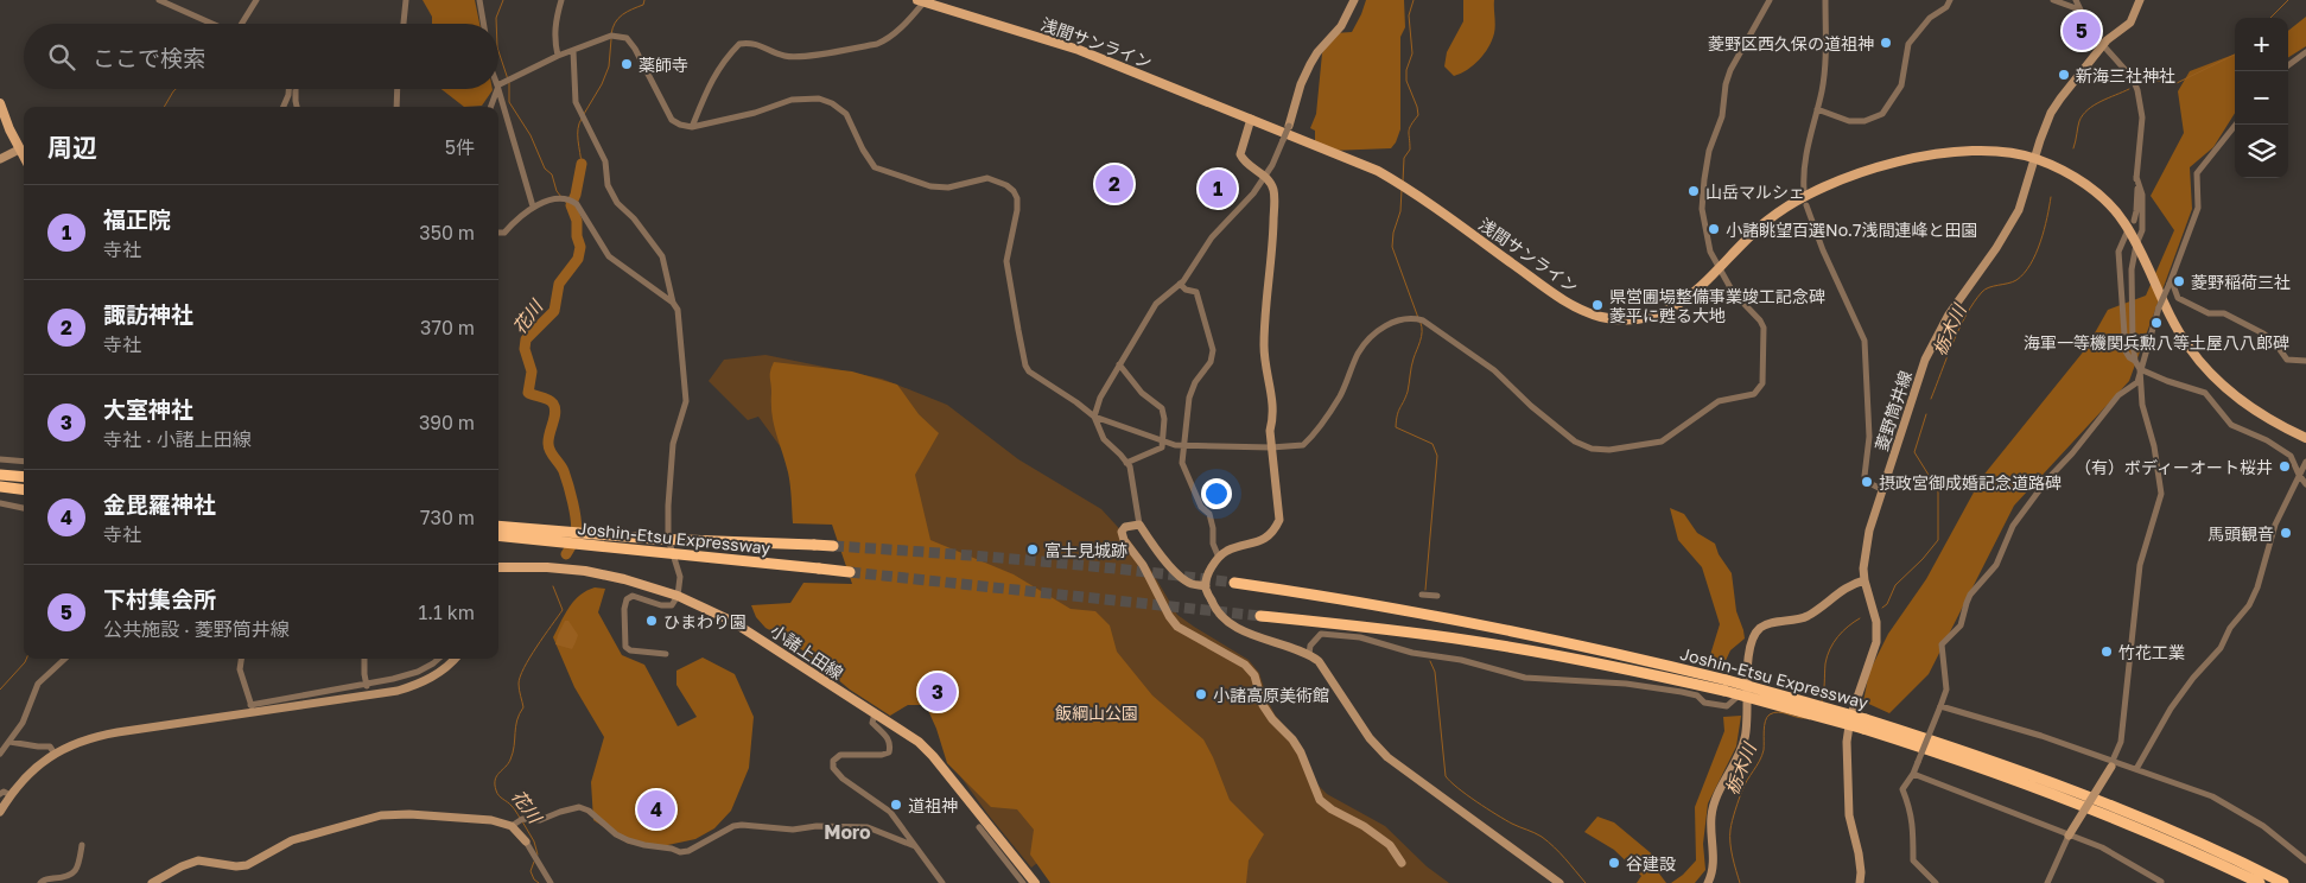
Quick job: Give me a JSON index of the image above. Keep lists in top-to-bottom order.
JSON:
{
  "streets": {
    "highway": ["Joshin-Etsu Expressway"],
    "main road": ["浅間サンライン", "小諸上田線"],
    "street": ["菱野筒井線"]
  },
  "crossings": [
    ["浅間サンライン", "菱野筒井線"]
  ],
  "districts": ["Moro"],
  "water": ["花川", "栃木川"],
  "parks": ["飯綱山公園"],
  "places": [
    "菱野区西久保の道祖神",
    "薬師寺",
    "新海三社神社",
    "山岳マルシェ",
    "小諸眺望百選No.7浅間連峰と田園",
    "菱野稲荷三社",
    "県営圃場整備事業竣工記念碑 菱平に甦る大地",
    "海軍一等機関兵勲八等土屋八八郎碑",
    "（有）ボディーオート桜井",
    "摂政宮御成婚記念道路碑",
    "馬頭観音",
    "富士見城跡",
    "ひまわり園",
    "竹花工業",
    "小諸高原美術館",
    "道祖神",
    "谷建設"
  ],
  "page": {
    "pins": [
      "5",
      "2",
      "1",
      "3",
      "4"
    ],
    "map_buttons": ["+", "−"],
    "search": "ここで検索",
    "heading": ["周辺", "5件"],
    "list": [
      {
        "mark": "1",
        "name": "福正院",
        "note": "寺社",
        "value": "350 m"
      },
      {
        "mark": "2",
        "name": "諏訪神社",
        "note": "寺社",
        "value": "370 m"
      },
      {
        "mark": "3",
        "name": "大室神社",
        "note": "寺社 · 小諸上田線",
        "value": "390 m"
      },
      {
        "mark": "4",
        "name": "金毘羅神社",
        "note": "寺社",
        "value": "730 m"
      },
      {
        "mark": "5",
        "name": "下村集会所",
        "note": "公共施設 · 菱野筒井線",
        "value": "1.1 km"
      }
    ]
  }
}
